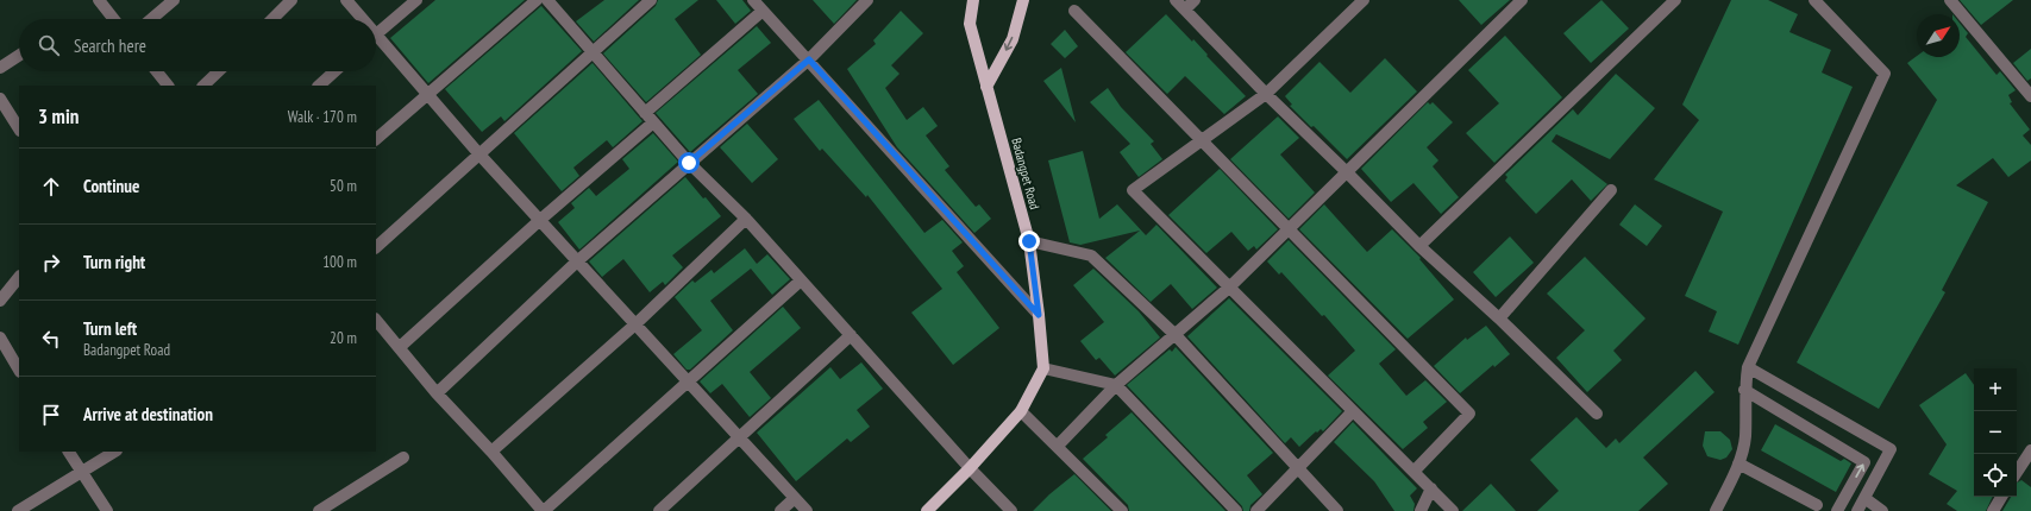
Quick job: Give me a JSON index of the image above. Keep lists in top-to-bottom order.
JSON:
{
  "streets": {
    "main road": ["Badangpet Road"]
  },
  "north": "top right",
  "page": {
    "search": "Search here",
    "heading": ["3 min", "Walk · 170 m"],
    "list": [
      ["Continue", "50 m"],
      ["Turn right", "100 m"],
      ["Turn left", "Badangpet Road", "20 m"],
      "Arrive at destination"
    ],
    "map_buttons": ["+", "−"]
  }
}
